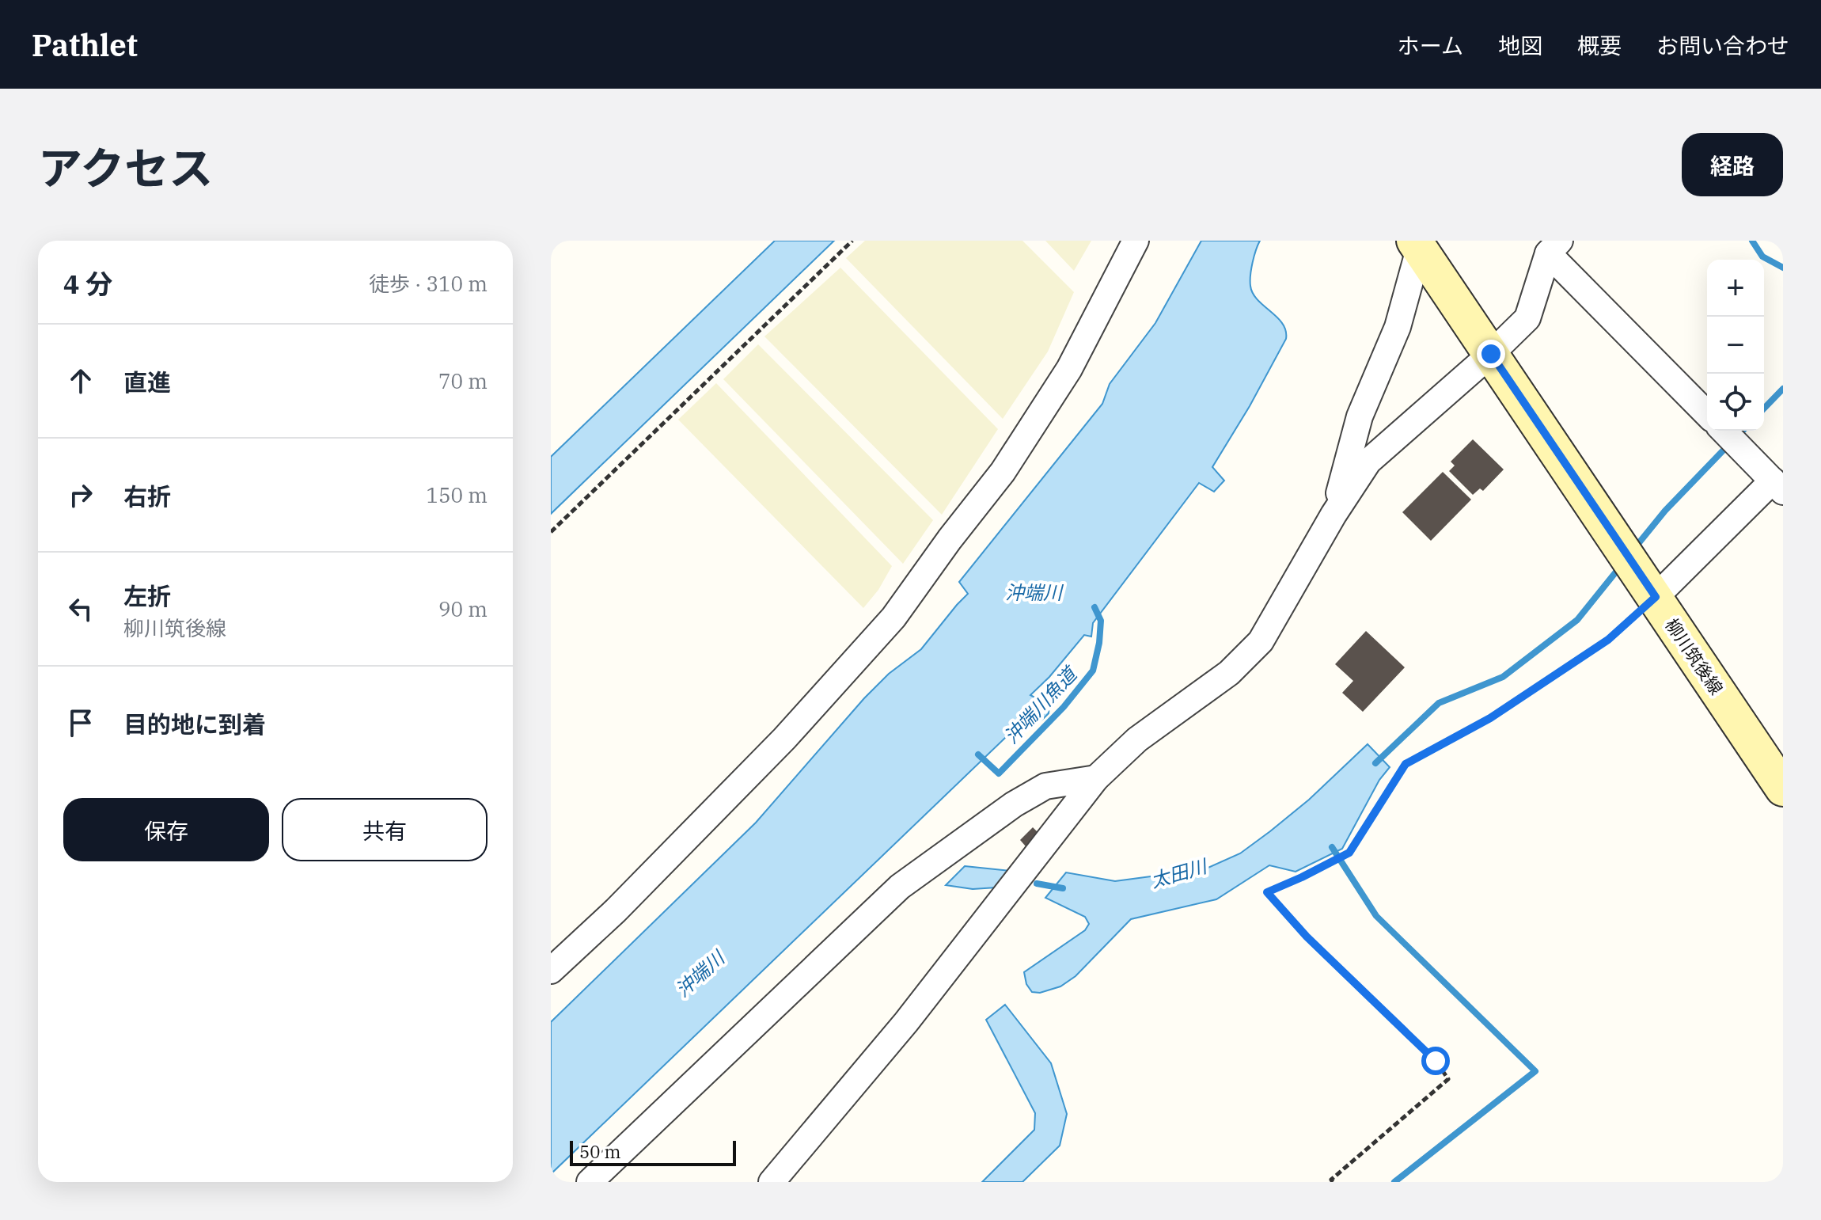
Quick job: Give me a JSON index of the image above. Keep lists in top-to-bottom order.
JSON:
{
  "streets": {
    "main road": ["柳川筑後線"]
  },
  "water": ["沖端川", "沖端川魚道", "太田川"],
  "scale_bar": "50 m",
  "page": {
    "header": "Pathlet",
    "nav": [
      "ホーム",
      "地図",
      "概要",
      "お問い合わせ"
    ],
    "title": "アクセス",
    "buttons": [
      "経路",
      ["保存", "共有"]
    ],
    "heading": ["4 分", "徒歩 · 310 m"],
    "map_buttons": ["+", "−"],
    "list": [
      ["直進", "70 m"],
      ["右折", "150 m"],
      ["左折", "柳川筑後線", "90 m"],
      "目的地に到着"
    ],
    "scale": "50 m"
  }
}
